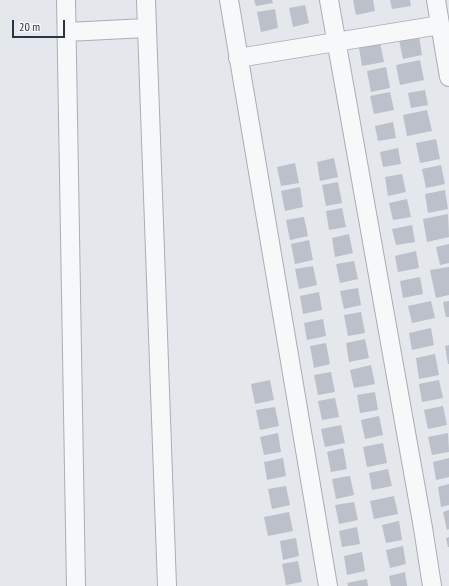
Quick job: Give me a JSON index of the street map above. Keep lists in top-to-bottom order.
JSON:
{
  "scale_bar": "20 m"
}
